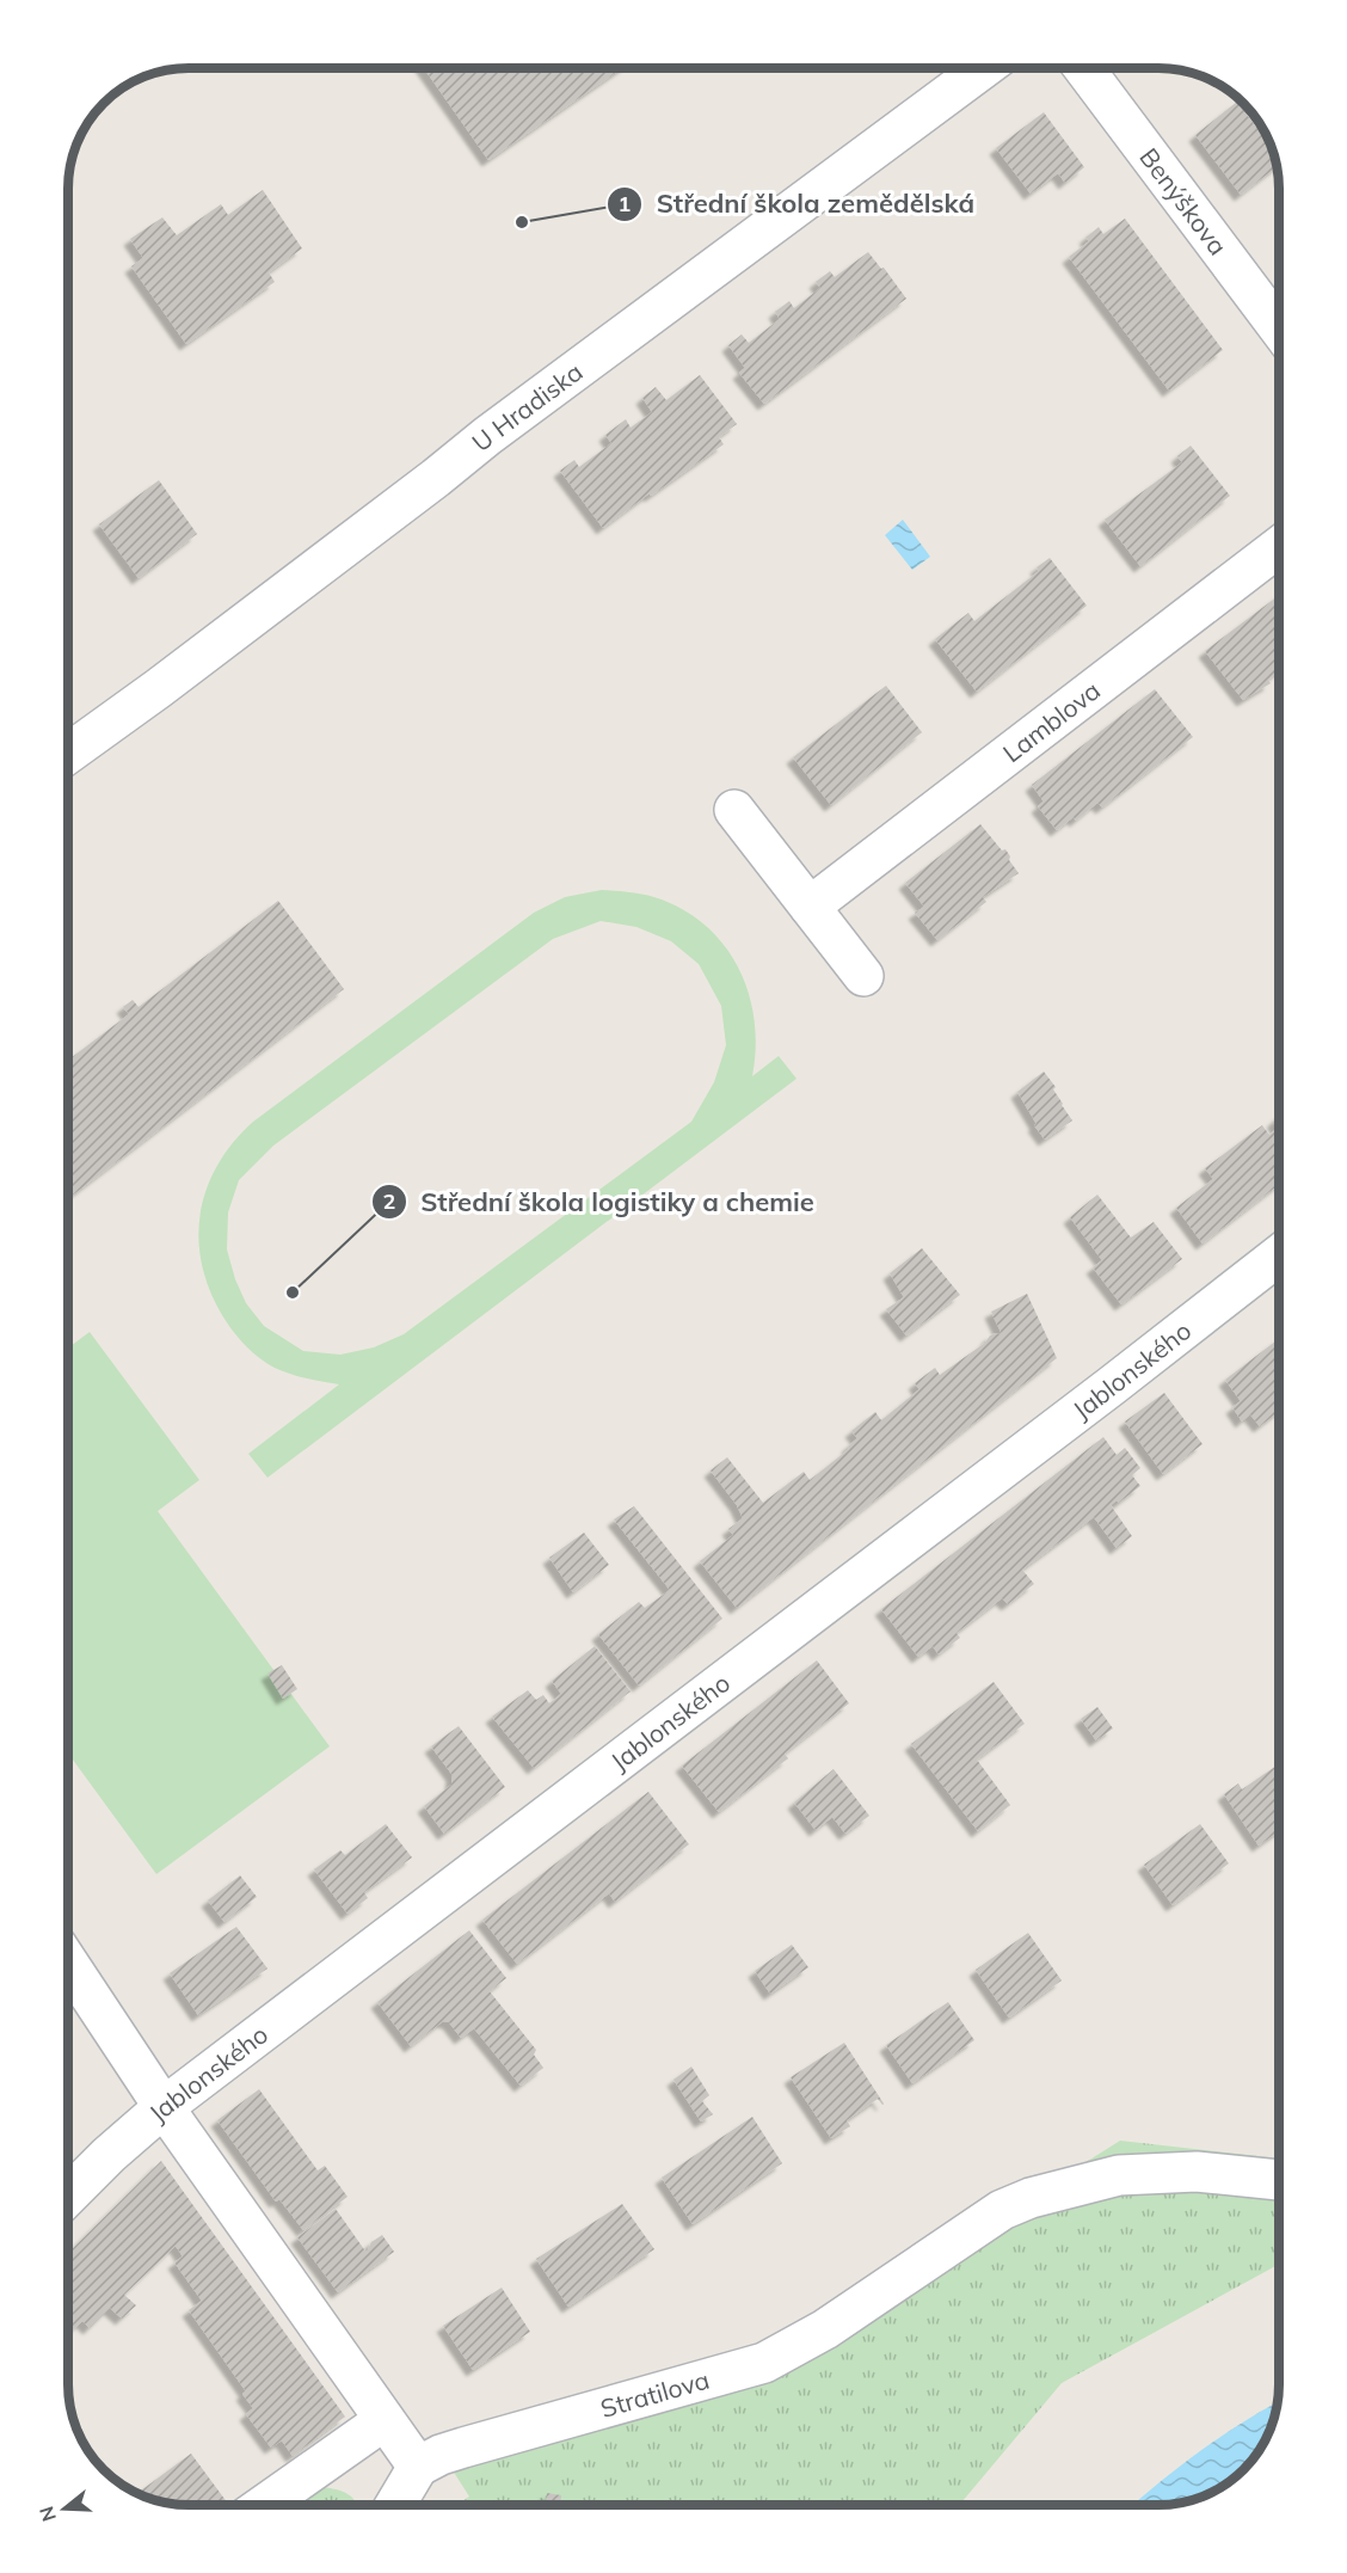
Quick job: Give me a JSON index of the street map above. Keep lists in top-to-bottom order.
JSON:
{
  "streets": {
    "street": [
      "Benýškova",
      "U Hradiska",
      "Lamblova",
      "Jablonského",
      "Stratilova"
    ]
  },
  "places": ["Střední škola zemědělská", "Střední škola logistiky a chemie"],
  "north": "left"
}
